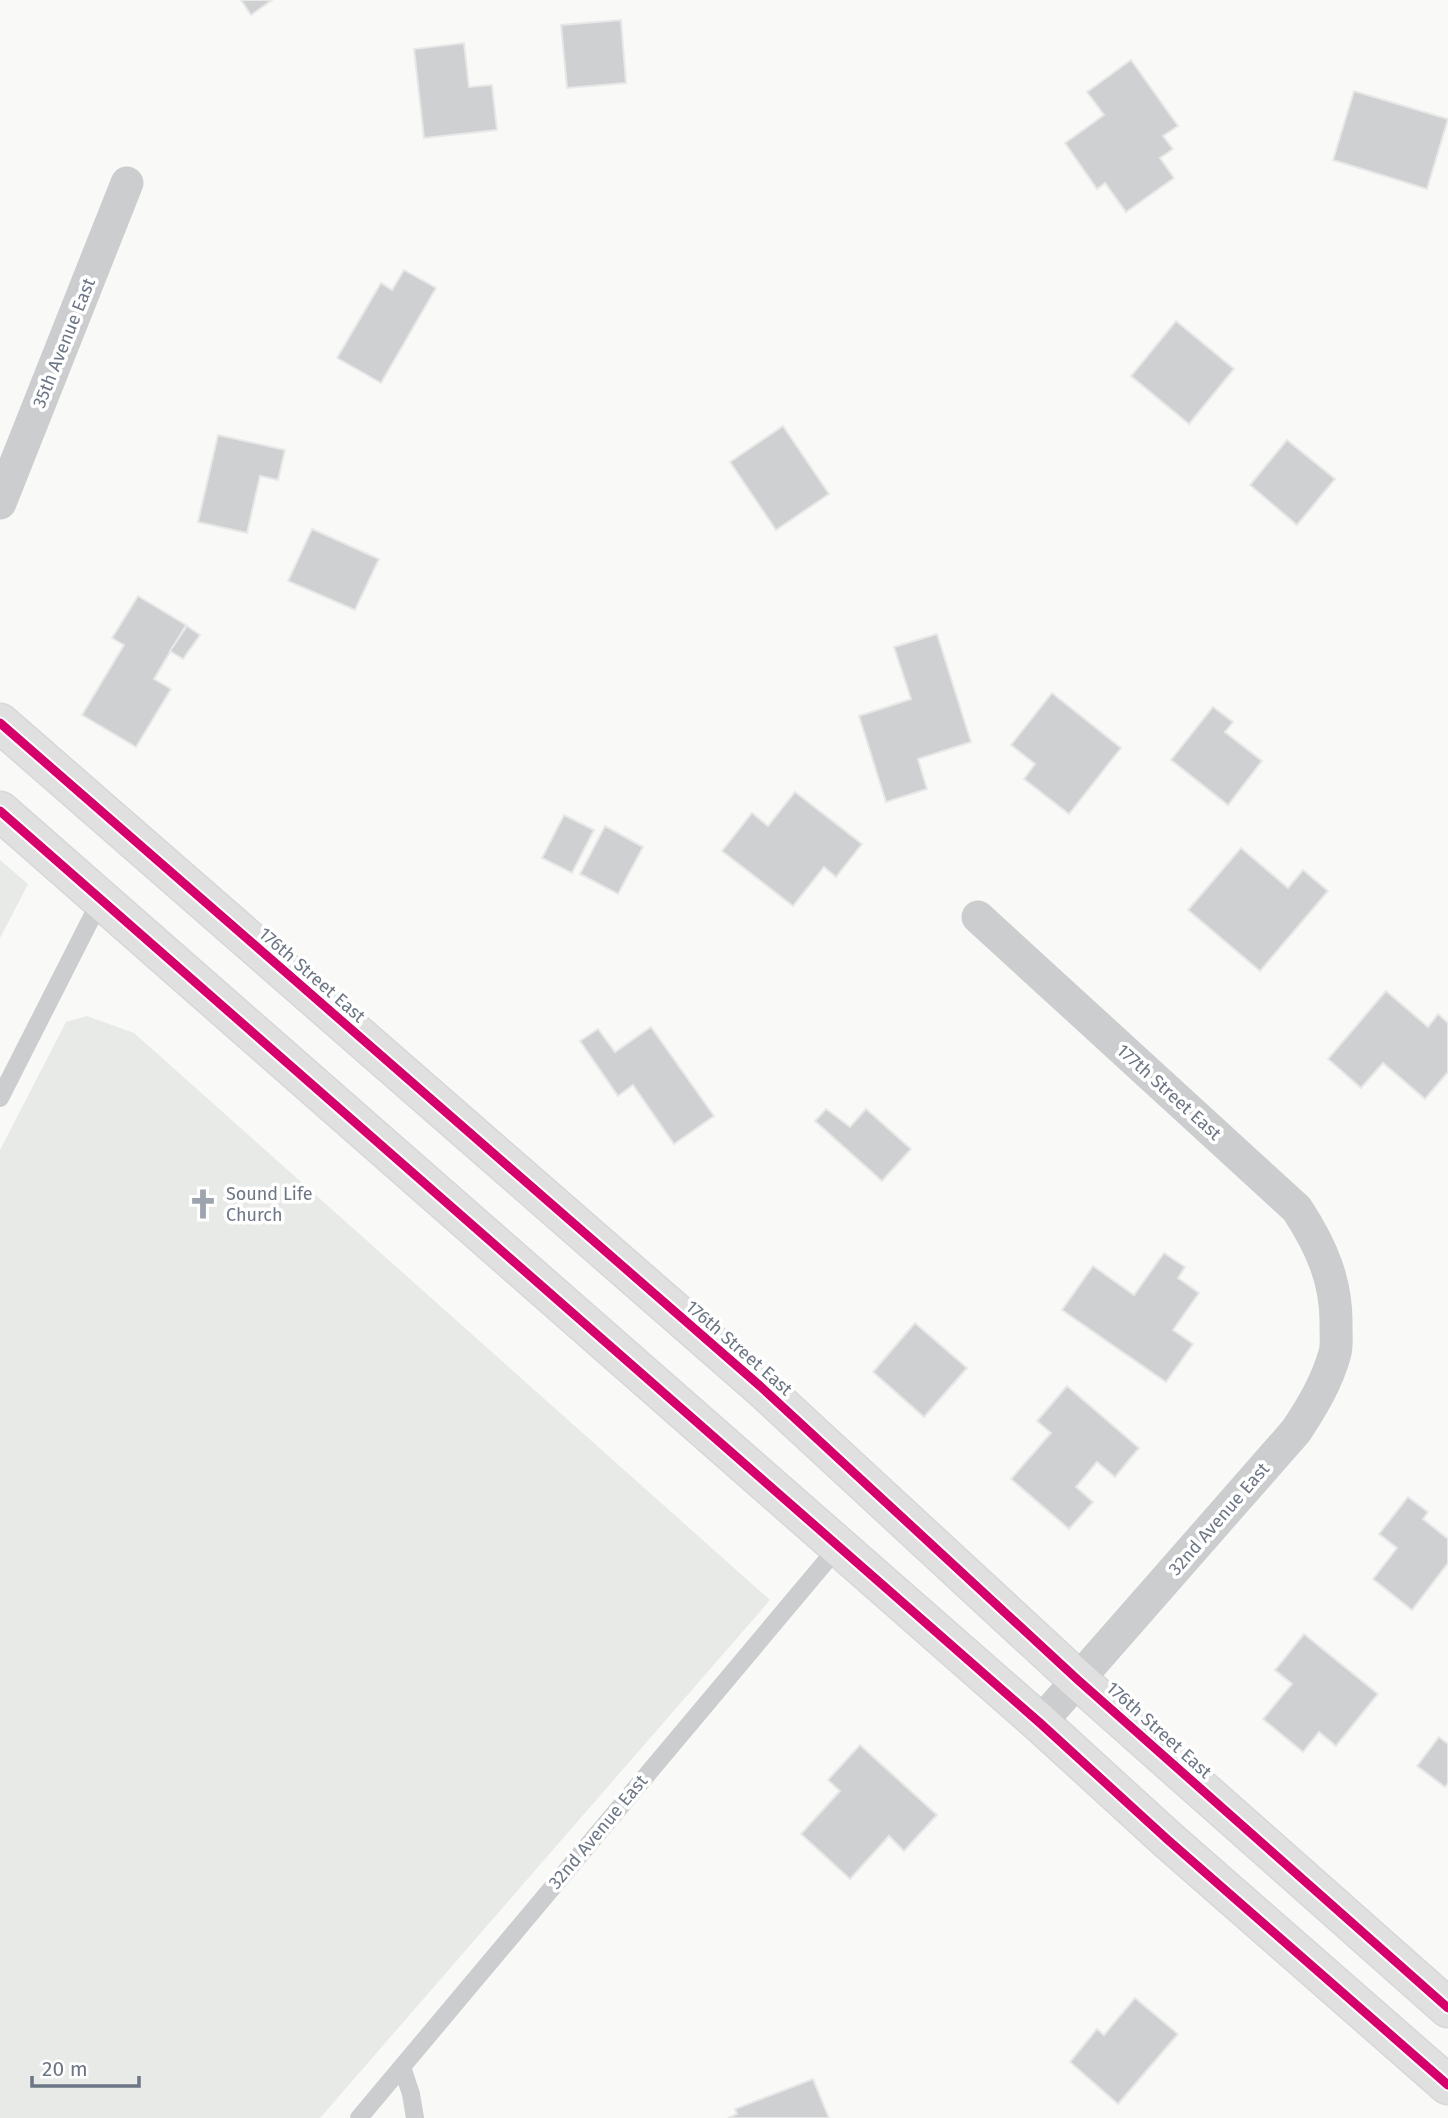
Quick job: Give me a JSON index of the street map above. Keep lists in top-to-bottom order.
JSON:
{
  "streets": {
    "main road": ["176th Street East"],
    "street": ["35th Avenue East", "177th Street East", "32nd Avenue East"]
  },
  "crossings": [
    ["176th Street East", "32nd Avenue East"],
    ["177th Street East", "32nd Avenue East"]
  ],
  "places": {
    "church": ["Sound Life Church"]
  },
  "scale_bar": "20 m"
}
